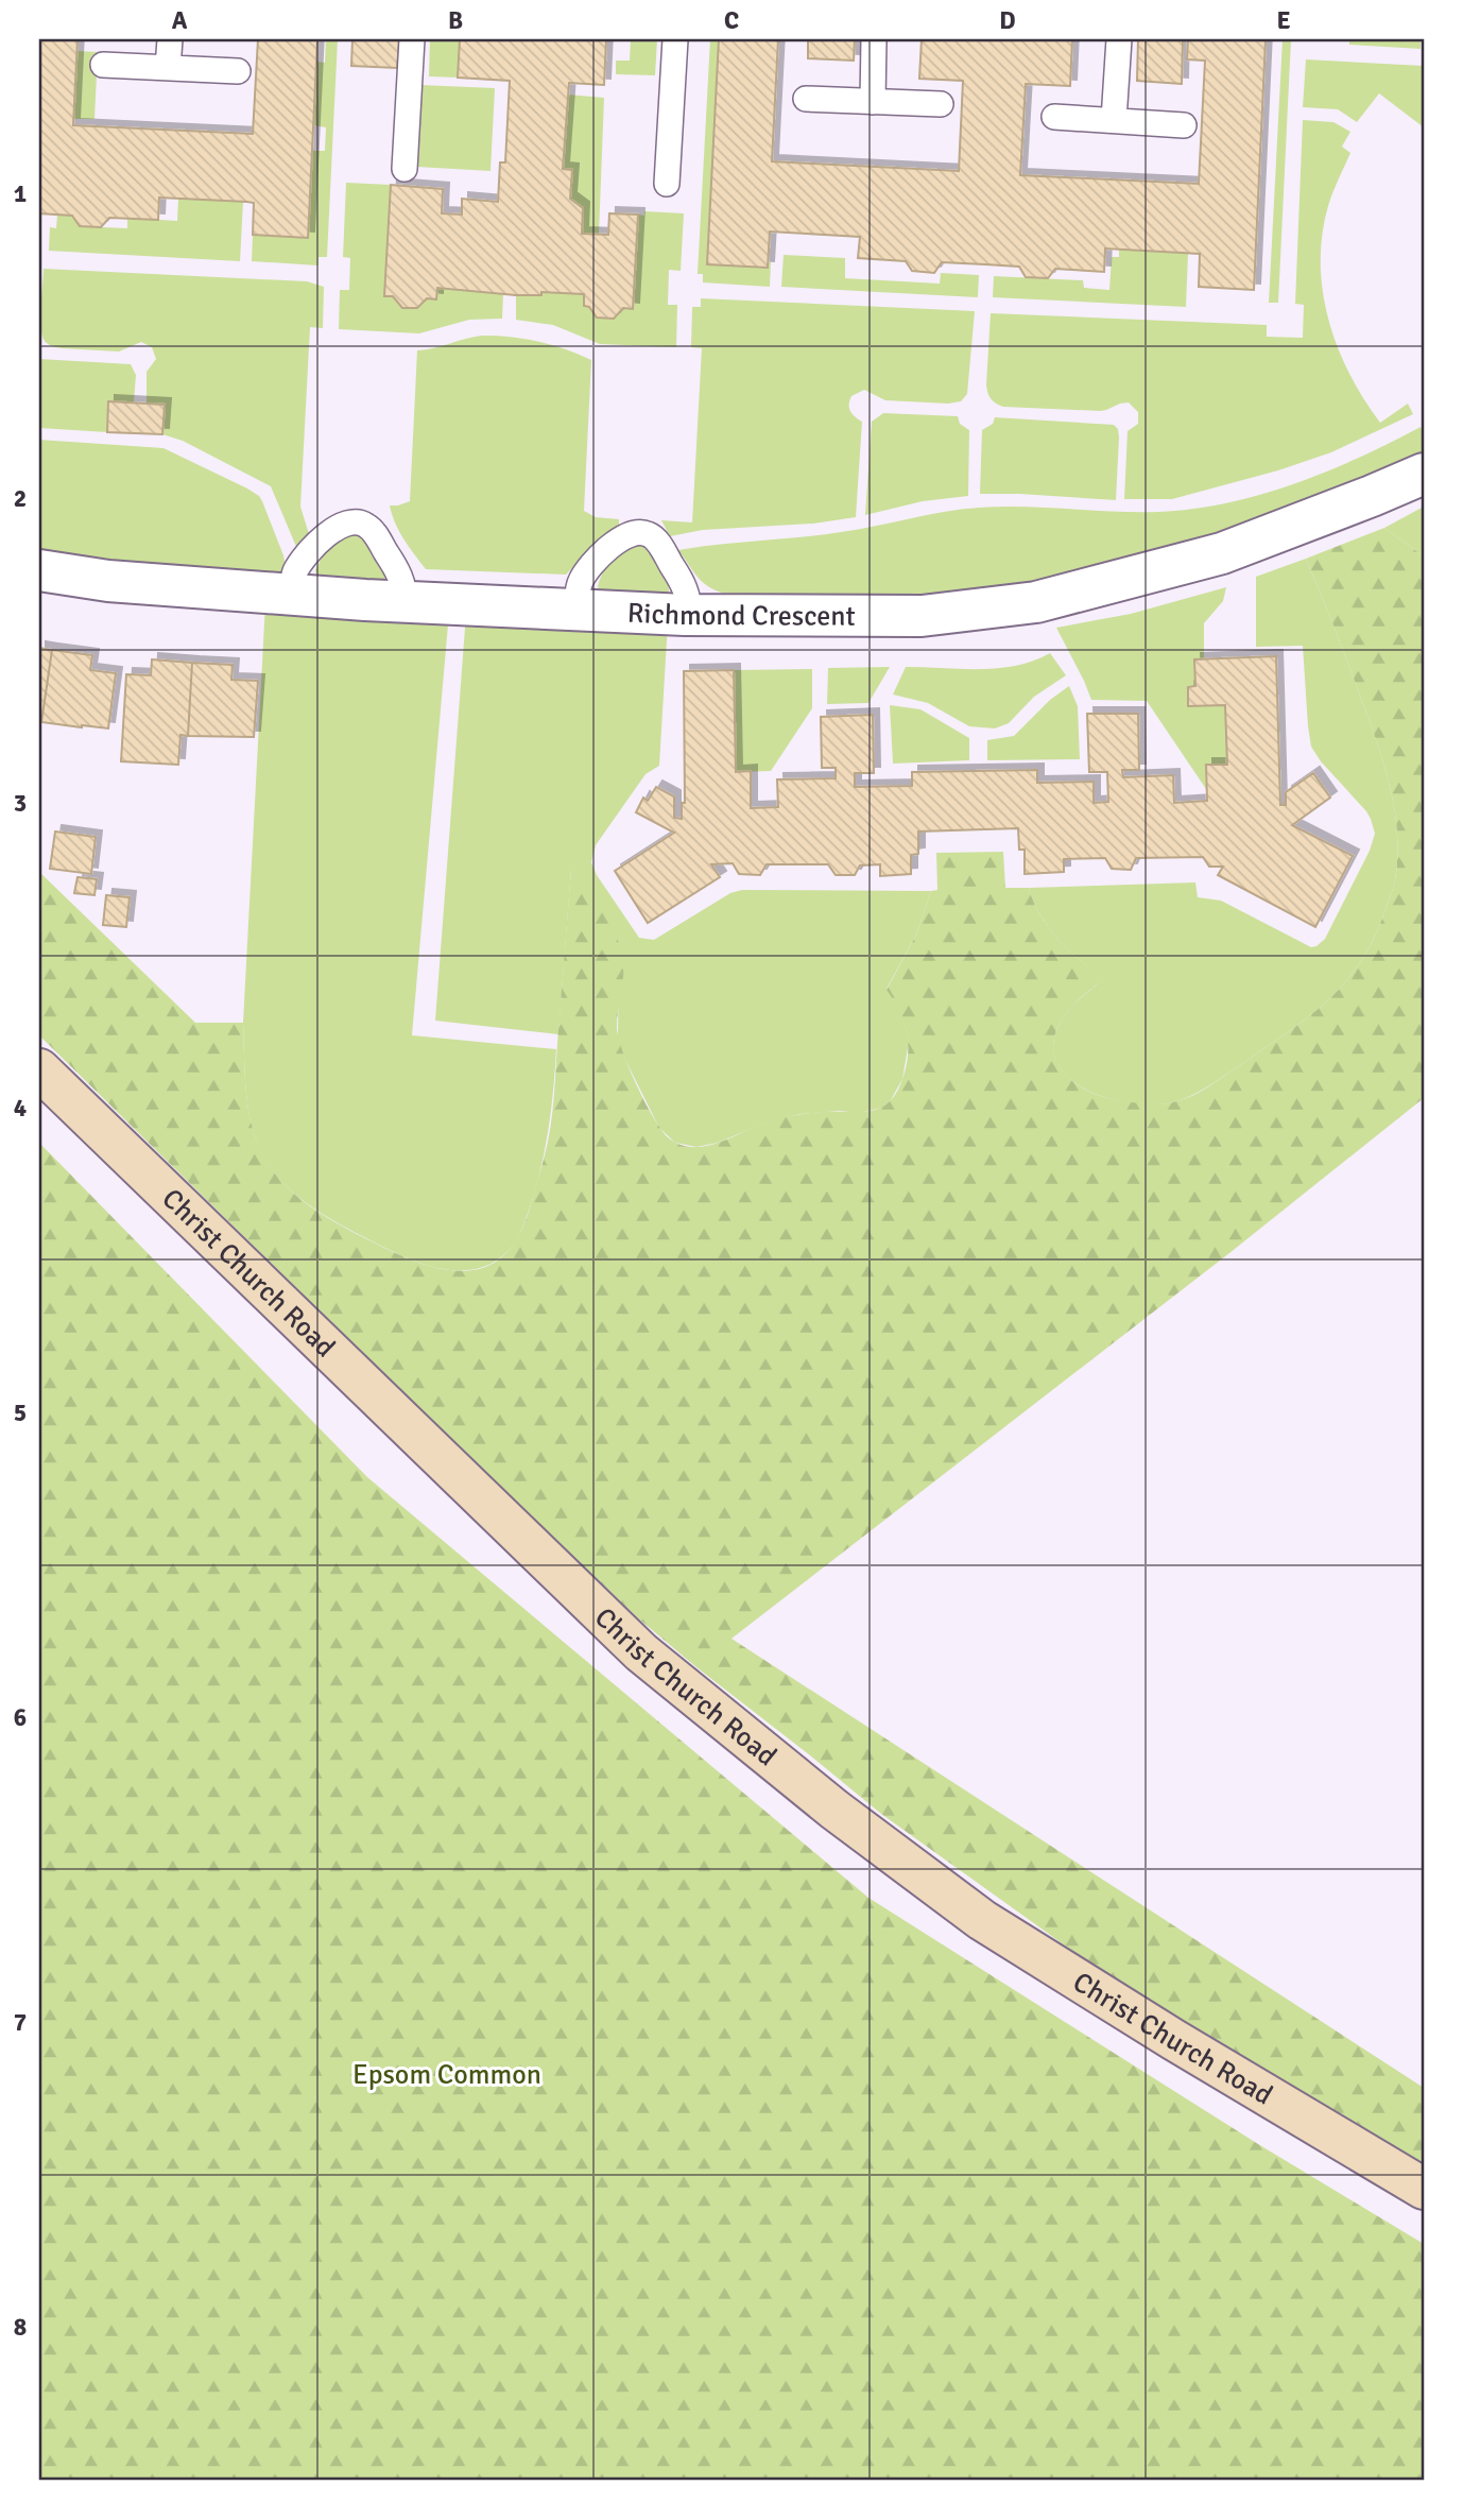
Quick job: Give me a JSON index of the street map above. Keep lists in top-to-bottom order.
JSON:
{
  "streets": {
    "main road": ["Christ Church Road"],
    "street": ["Richmond Crescent"]
  },
  "parks": ["Epsom Common"],
  "grid": {
    "columns": [
      "A",
      "B",
      "C",
      "D",
      "E"
    ],
    "rows": [
      "1",
      "2",
      "3",
      "4",
      "5",
      "6",
      "7",
      "8"
    ]
  }
}
